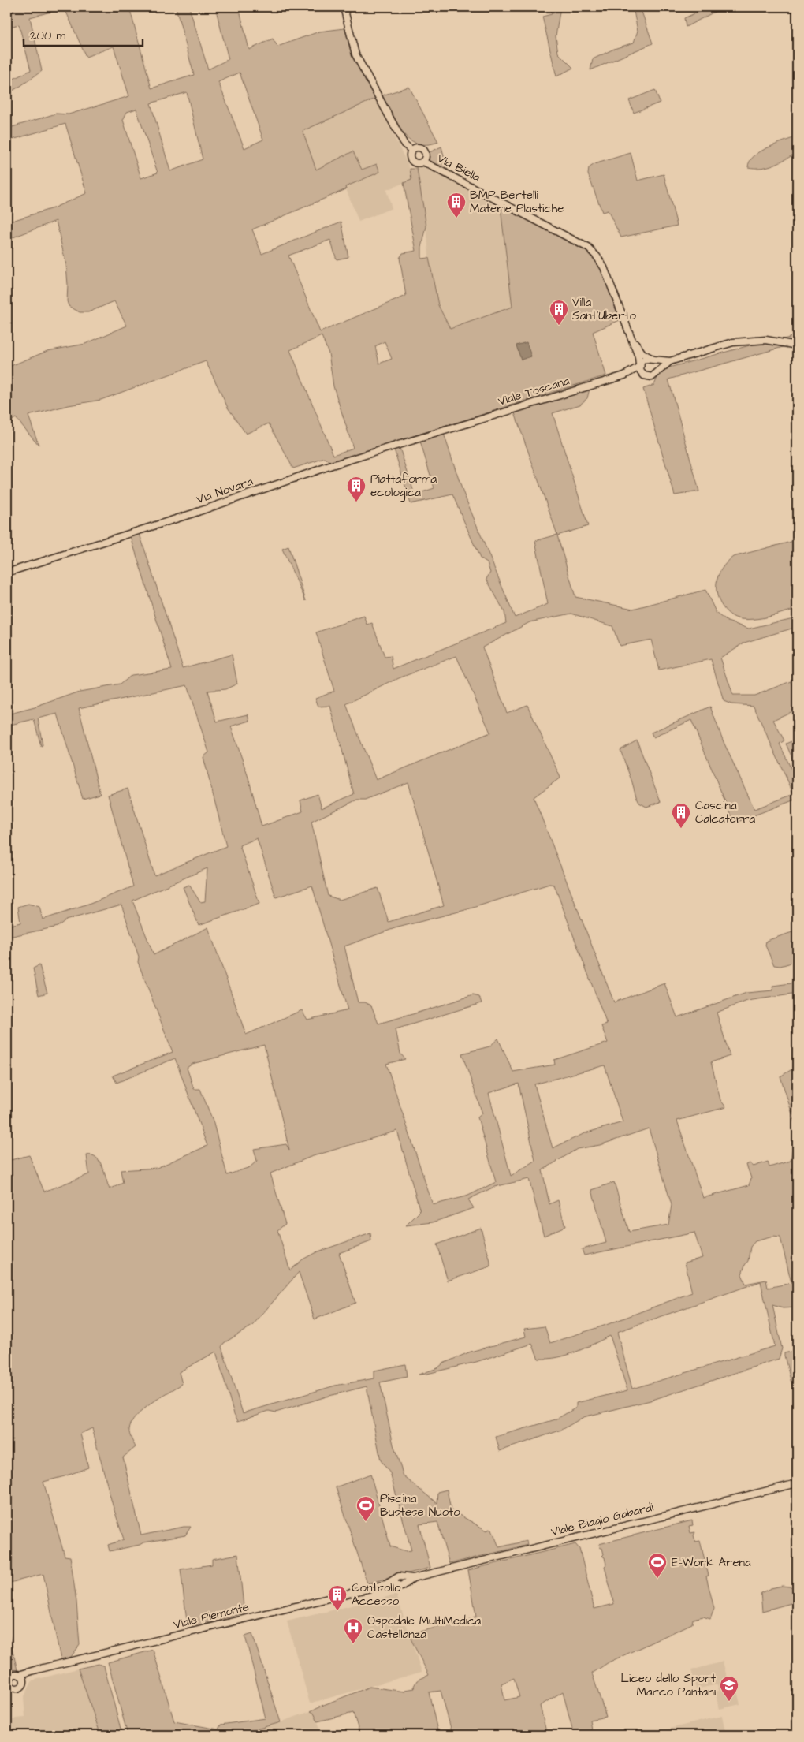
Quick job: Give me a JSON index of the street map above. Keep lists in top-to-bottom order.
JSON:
{
  "streets": {
    "street": [
      "Via Biella",
      "Viale Toscana",
      "Via Novara",
      "Viale Biagio Gabardi",
      "Viale Piemonte"
    ]
  },
  "crossings": [
    ["Via Biella", "Viale Toscana"],
    ["Viale Toscana", "Via Novara"]
  ],
  "places": {
    "building": [
      "BMP Bertelli Materie Plastiche",
      "Villa Sant'Uberto",
      "Piattaforma ecologica",
      "Cascina Calcaterra",
      "Controllo Accesso"
    ],
    "sports": ["Piscina Bustese Nuoto", "E-Work Arena"],
    "hospital": ["Ospedale MultiMedica Castellanza"],
    "school or university": ["Liceo dello Sport Marco Pantani"]
  },
  "scale_bar": "200 m"
}
